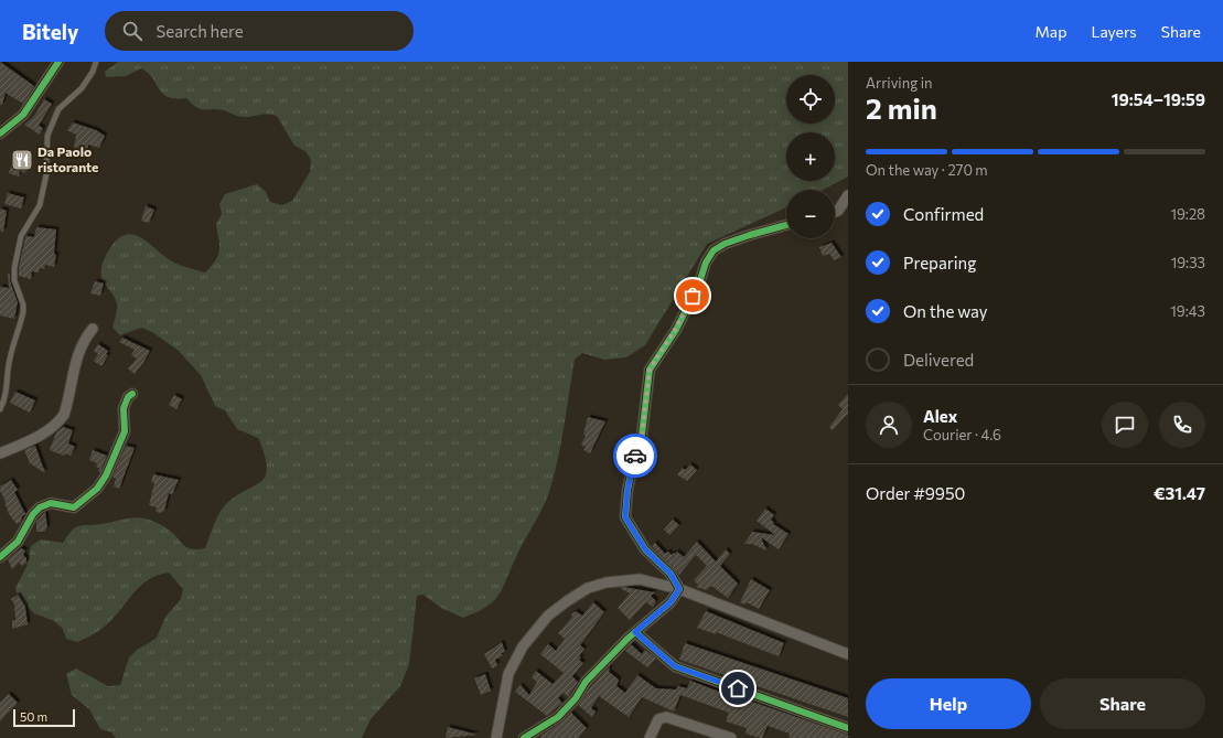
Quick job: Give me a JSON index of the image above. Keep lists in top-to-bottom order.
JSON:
{
  "places": {
    "restaurant": ["Da Paolo ristorante"]
  },
  "scale_bar": "50 m",
  "page": {
    "header": "Bitely",
    "search": "Search here",
    "nav": ["Map", "Layers", "Share"],
    "heading": ["2 min", "Arriving in", "19:54–19:59"],
    "panel": [
      "Alex",
      "Courier · 4.6",
      "Order #9950",
      "€31.47"
    ],
    "map_buttons": ["+", "−"],
    "bar": "On the way · 270 m",
    "list": [
      ["Confirmed", "19:28"],
      ["Preparing", "19:33"],
      ["On the way", "19:43"],
      "Delivered"
    ],
    "buttons": ["Help", "Share"],
    "scale": "50 m"
  }
}
